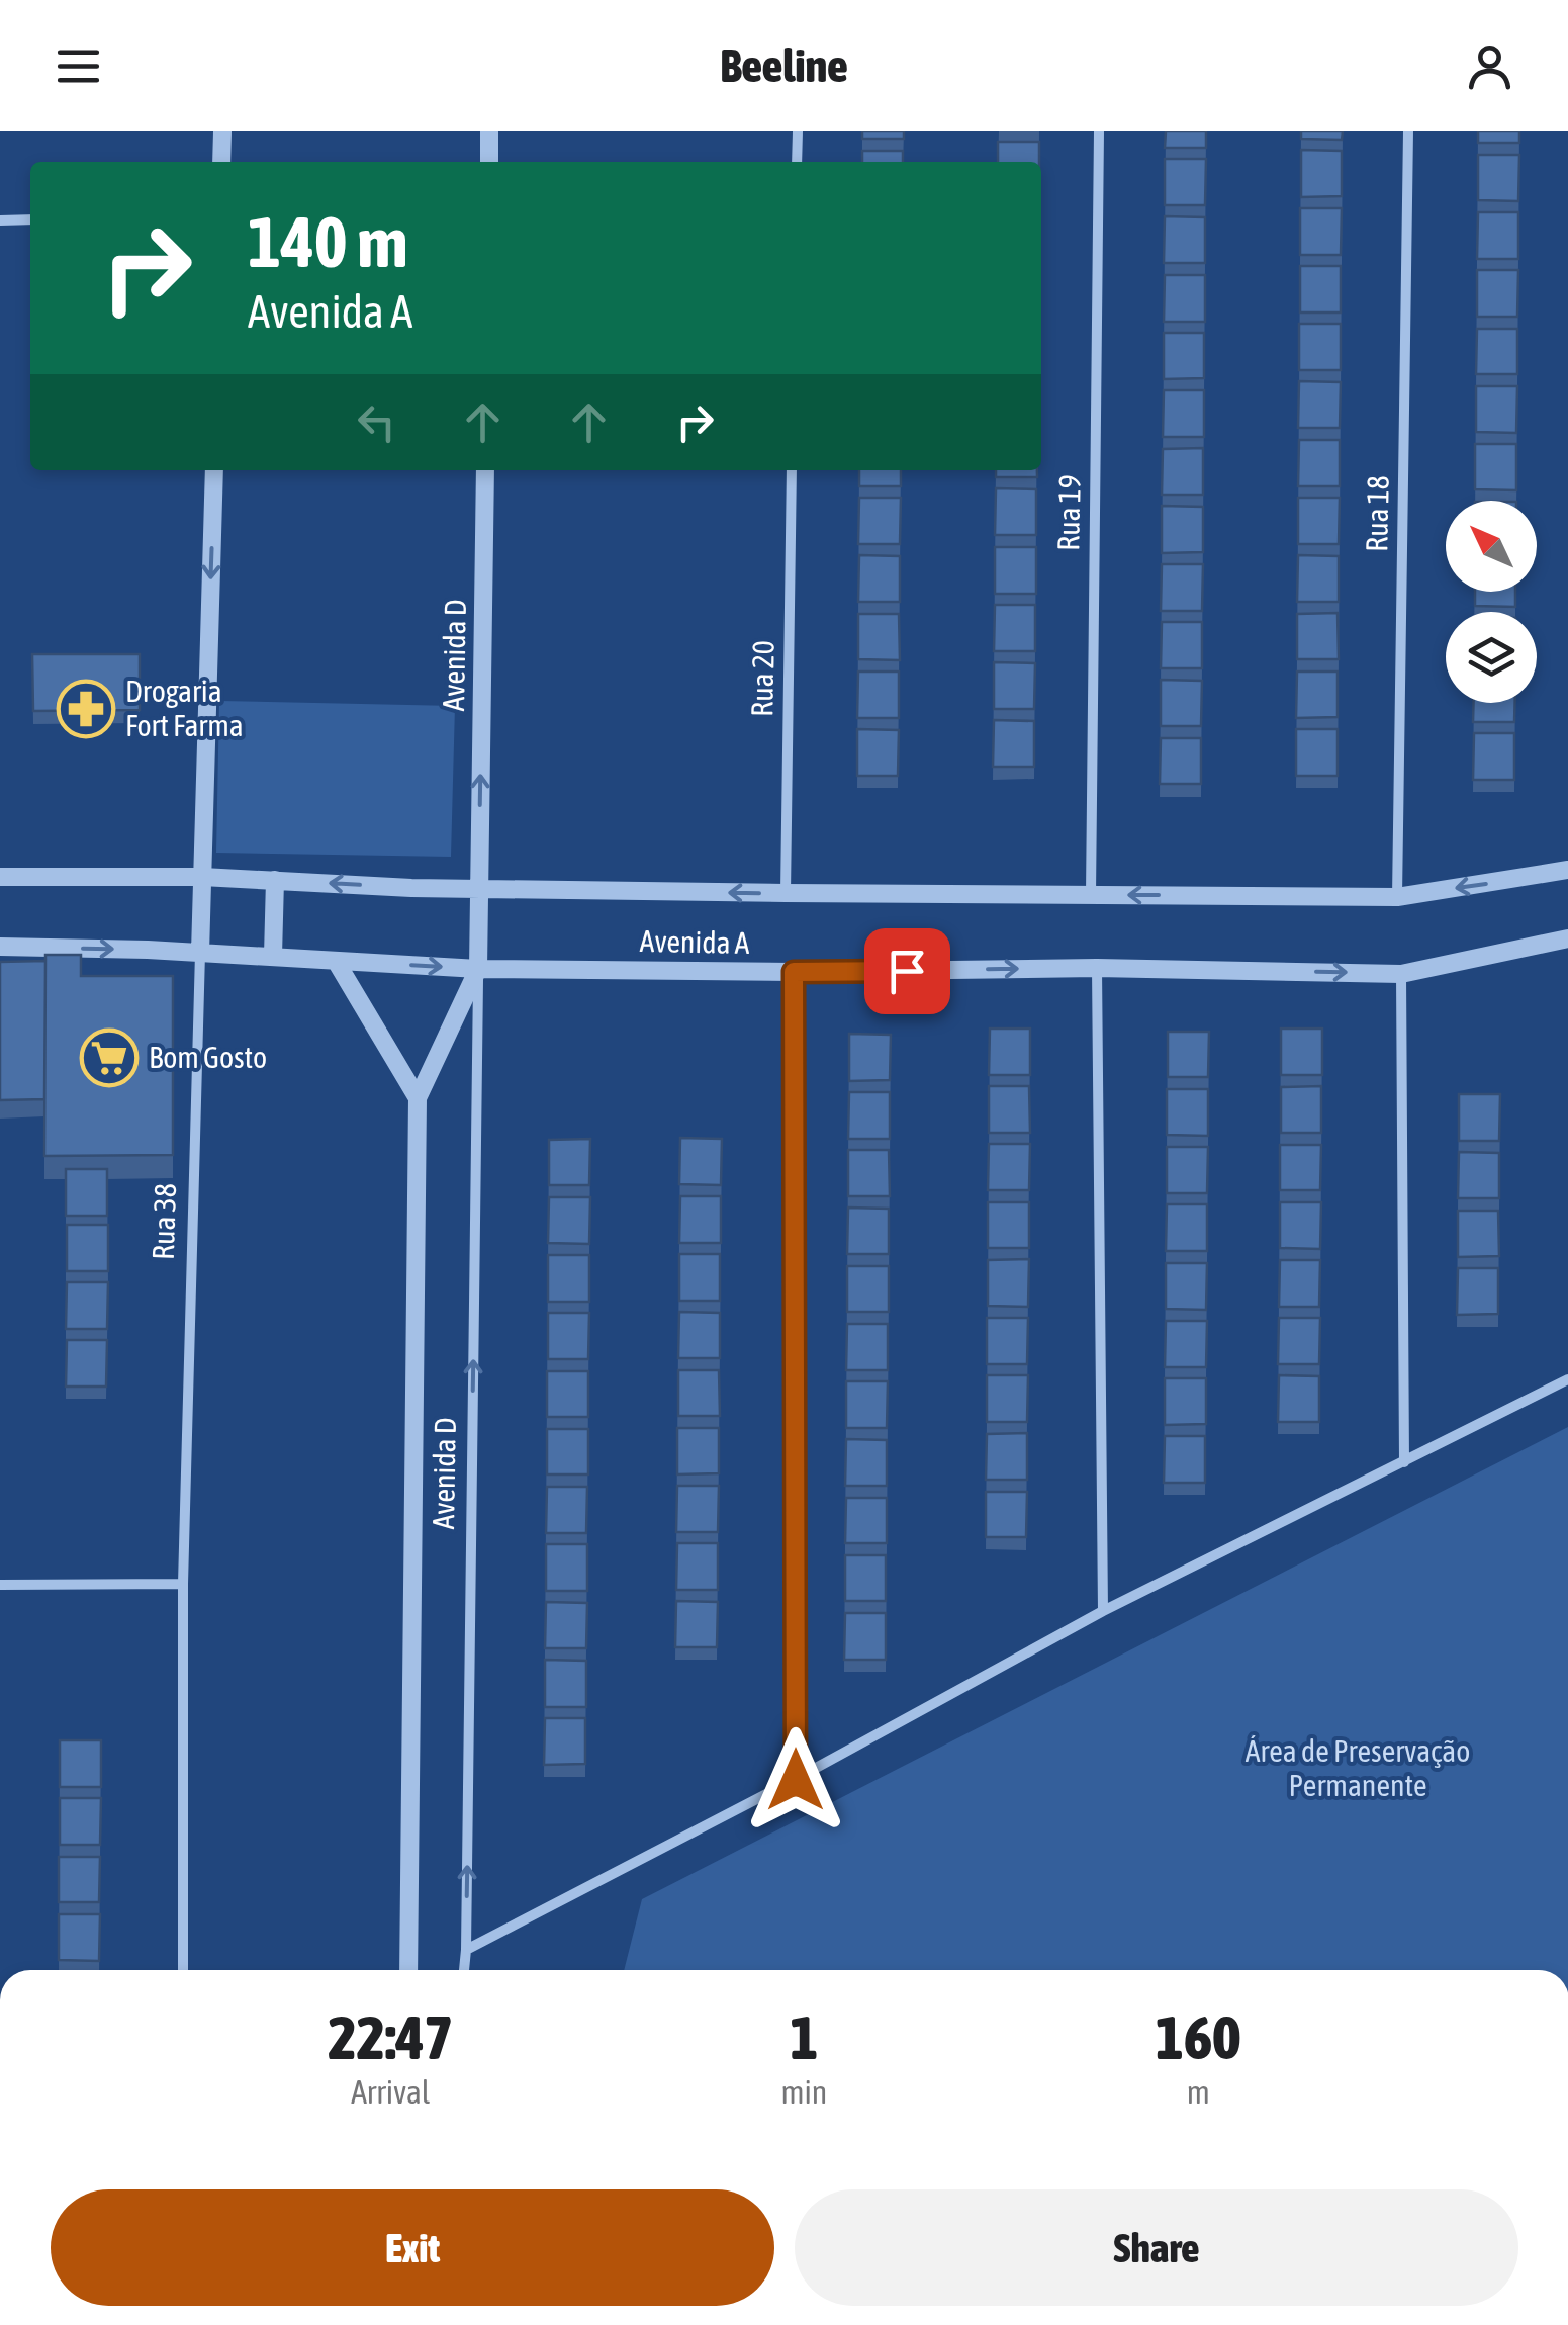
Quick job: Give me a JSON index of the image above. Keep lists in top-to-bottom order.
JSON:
{
  "streets": {
    "street": [
      "Rua 19",
      "Rua 18",
      "Avenida D",
      "Rua 20",
      "Avenida A",
      "Rua 38"
    ]
  },
  "crossings": [
    ["Rua 19", "Avenida A"],
    ["Rua 18", "Avenida A"],
    ["Avenida D", "Avenida A"],
    ["Rua 20", "Avenida A"],
    ["Avenida A", "Rua 38"]
  ],
  "parks": ["Área de Preservação Permanente"],
  "places": {
    "pharmacy": ["Drogaria Fort Farma"],
    "supermarket": ["Bom Gosto"]
  },
  "north": "top left",
  "page": {
    "header": "Beeline",
    "turn": ["140 m", "Avenida A"],
    "eta": [
      "22:47",
      "Arrival",
      "1",
      "min",
      "160",
      "m"
    ],
    "buttons": ["Exit", "Share"]
  }
}
